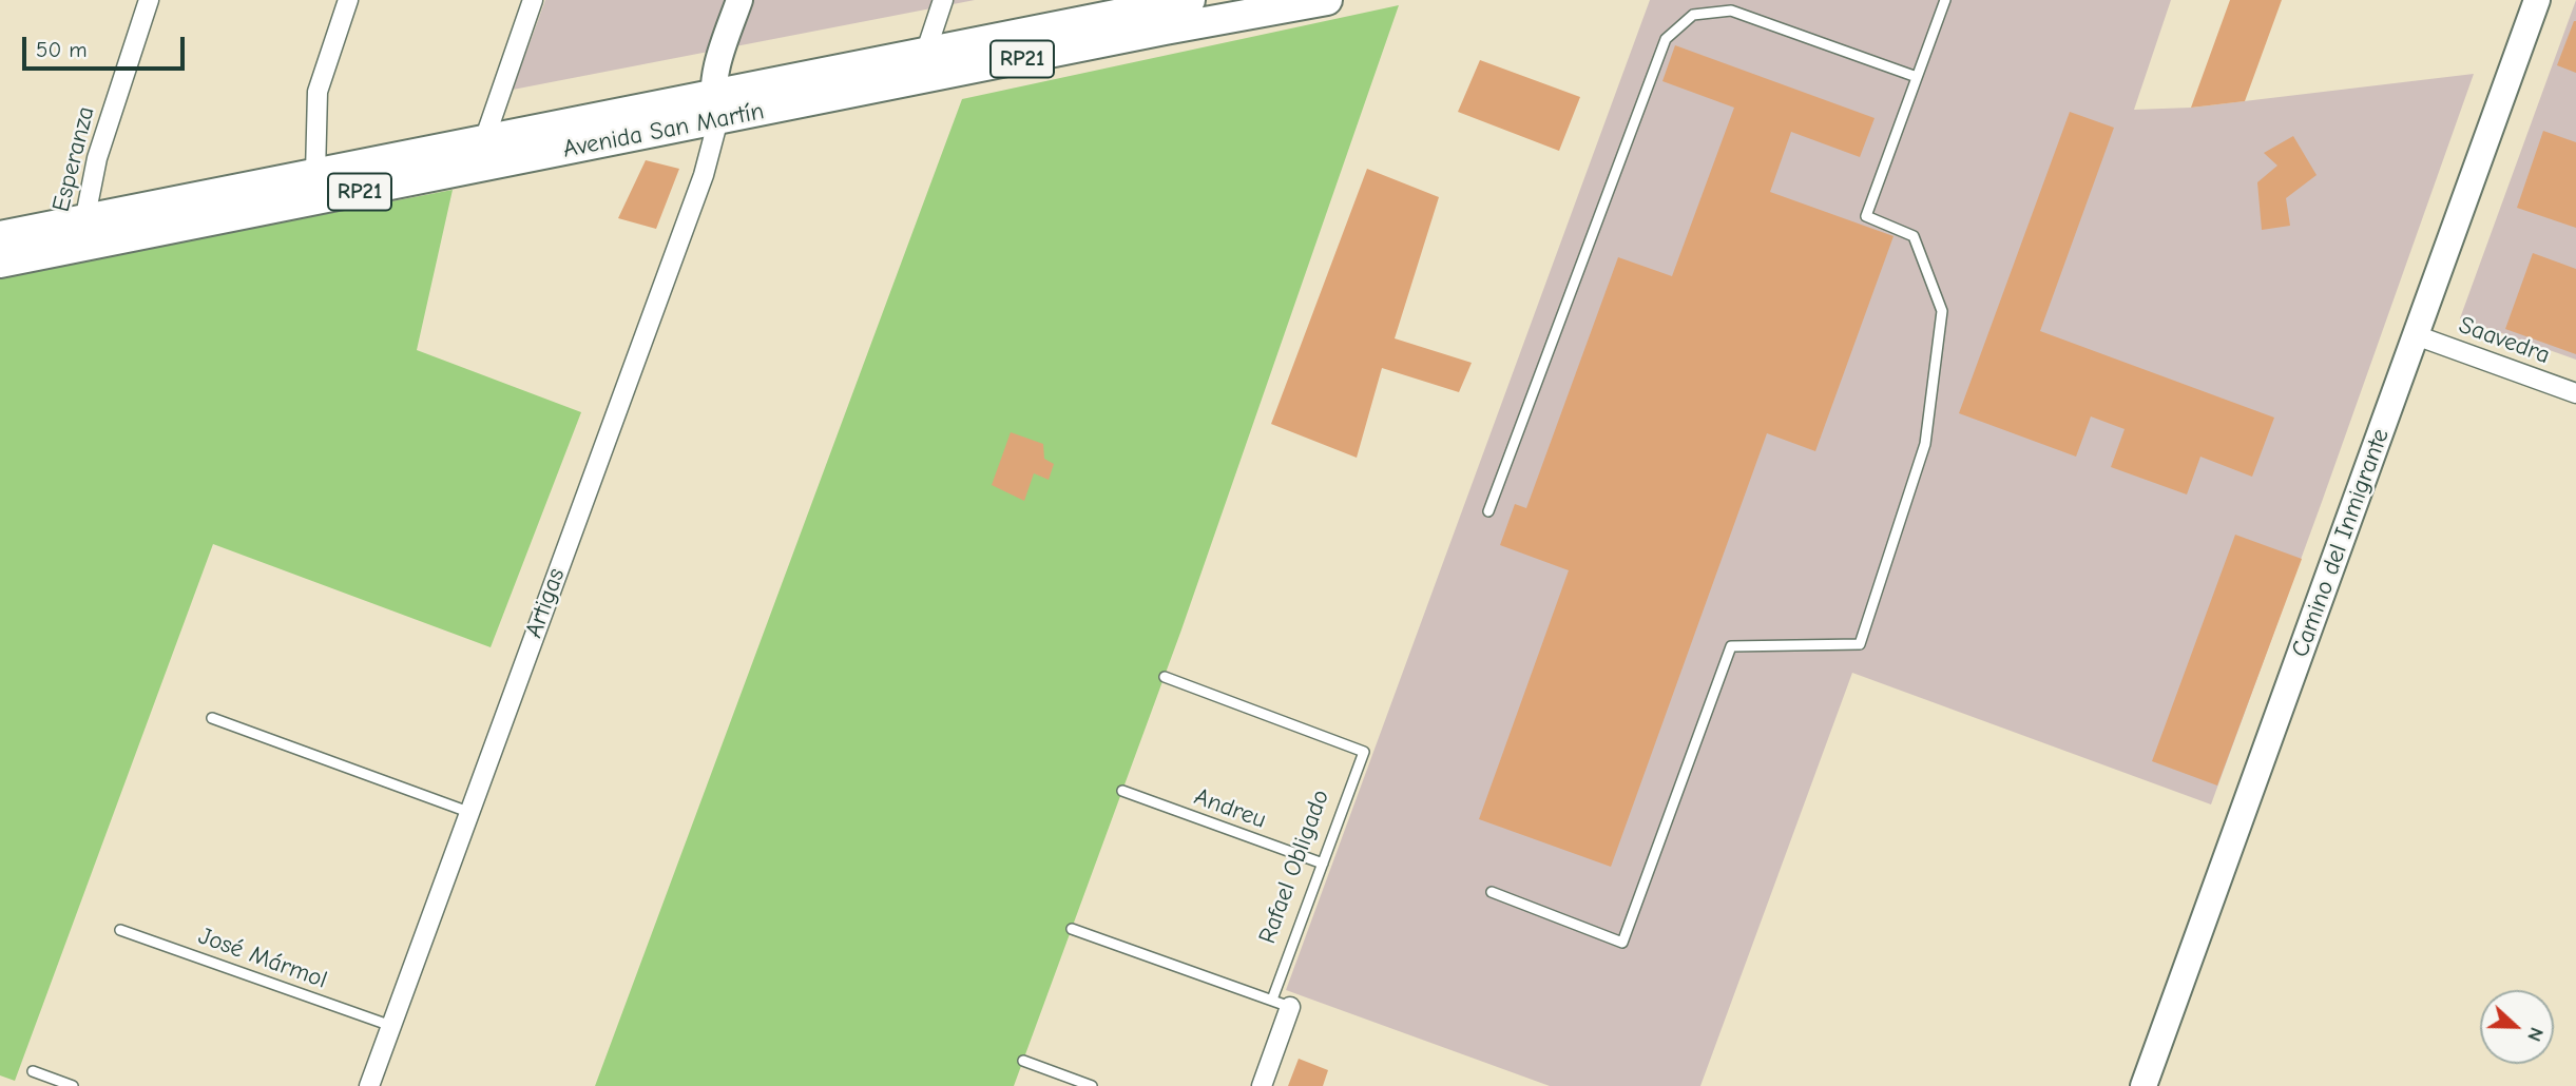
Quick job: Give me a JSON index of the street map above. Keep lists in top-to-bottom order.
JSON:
{
  "streets": {
    "main road": [
      "RP21",
      "Avenida San Martín",
      "Camino del Inmigrante",
      "Artigas"
    ],
    "street": ["Esperanza", "Saavedra"],
    "lane": ["Andreu", "Rafael Obligado", "José Mármol"]
  },
  "crossings": [
    ["Avenida San Martín", "Esperanza"],
    ["Avenida San Martín", "Artigas"],
    ["Saavedra", "Camino del Inmigrante"],
    ["Artigas", "José Mármol"],
    ["Andreu", "Rafael Obligado"]
  ],
  "scale_bar": "50 m",
  "north": "right"
}
